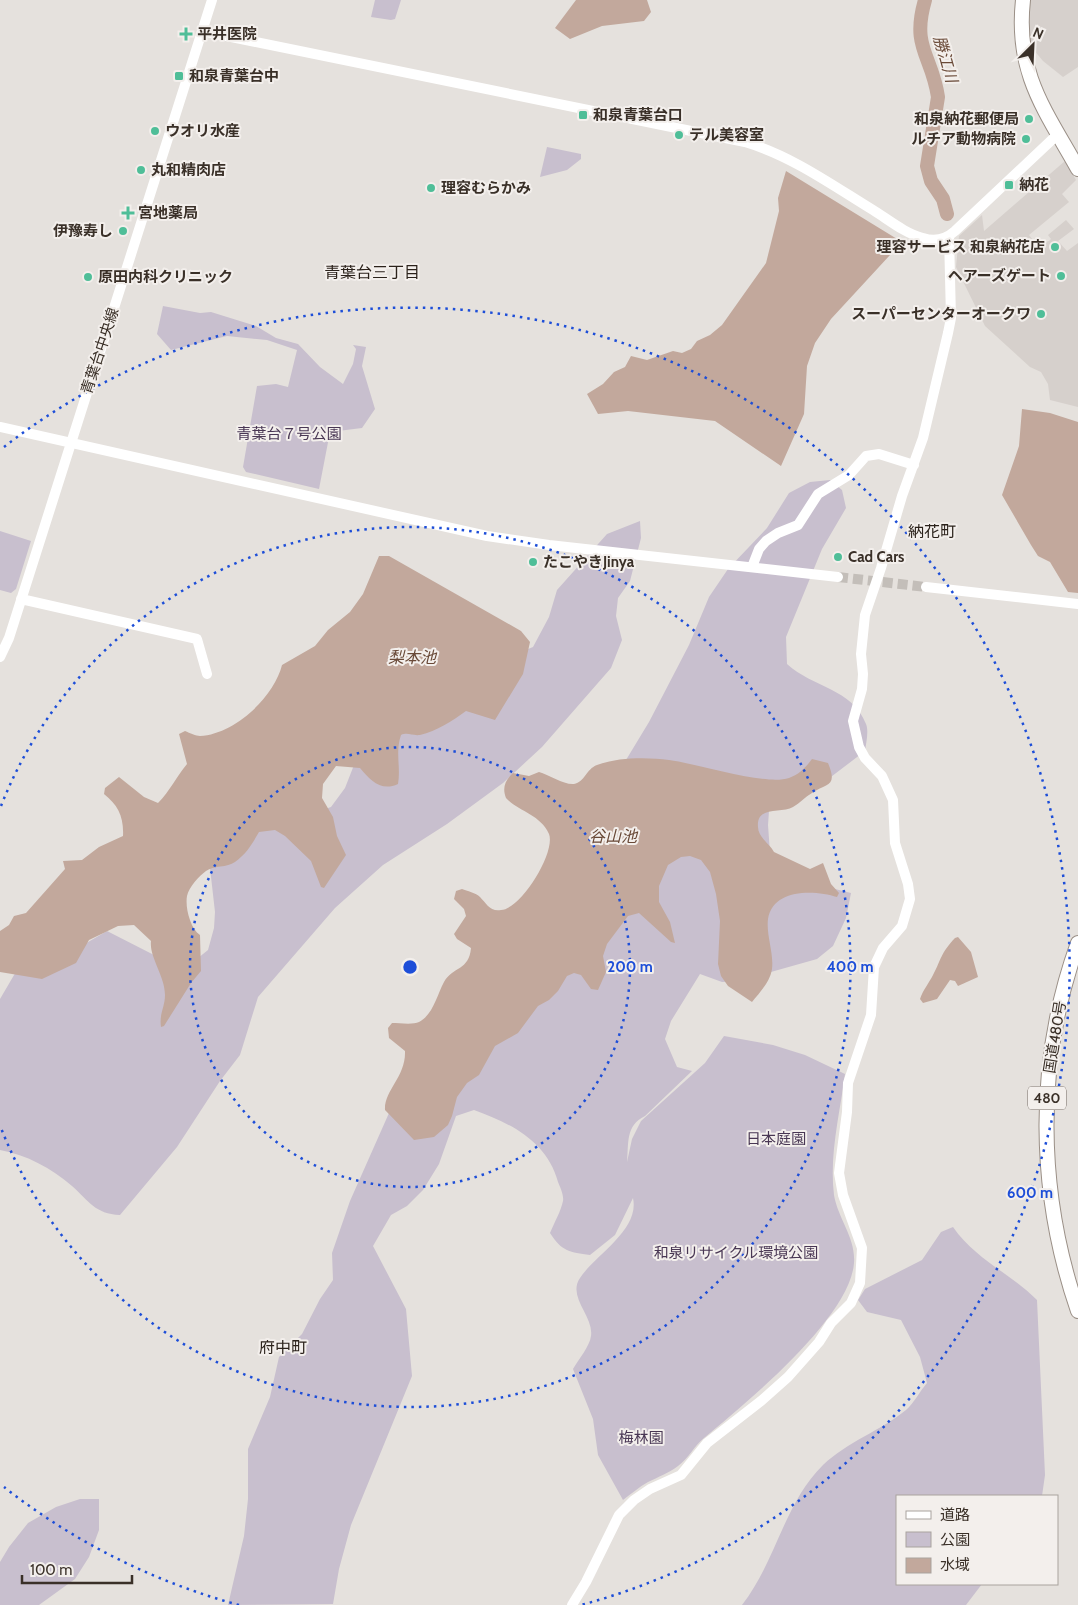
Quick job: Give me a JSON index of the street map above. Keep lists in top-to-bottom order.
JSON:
{
  "streets": {
    "highway": ["国道480号", "480"],
    "street": ["青葉台中央線"]
  },
  "districts": ["青葉台三丁目", "納花町", "府中町"],
  "water": ["勝江川", "梨本池", "谷山池"],
  "parks": [
    "青葉台７号公園",
    "日本庭園",
    "和泉リサイクル環境公園",
    "梅林園"
  ],
  "places": {
    "health": ["平井医院", "宮地薬局"],
    "transit": ["和泉青葉台中", "和泉青葉台口", "納花"],
    "other": [
      "和泉納花郵便局",
      "ウオリ水産",
      "テル美容室",
      "ルチア動物病院",
      "丸和精肉店",
      "理容むらかみ",
      "伊豫寿し",
      "理容サービス 和泉納花店",
      "ヘアーズゲート",
      "原田内科クリニック",
      "スーパーセンターオークワ",
      "Cad Cars",
      "たこやきJinya"
    ]
  },
  "legend": ["道路", "公園", "水域"],
  "scale_bar": "100 m",
  "north": "top right",
  "rings": ["200 m", "400 m", "600 m"]
}
